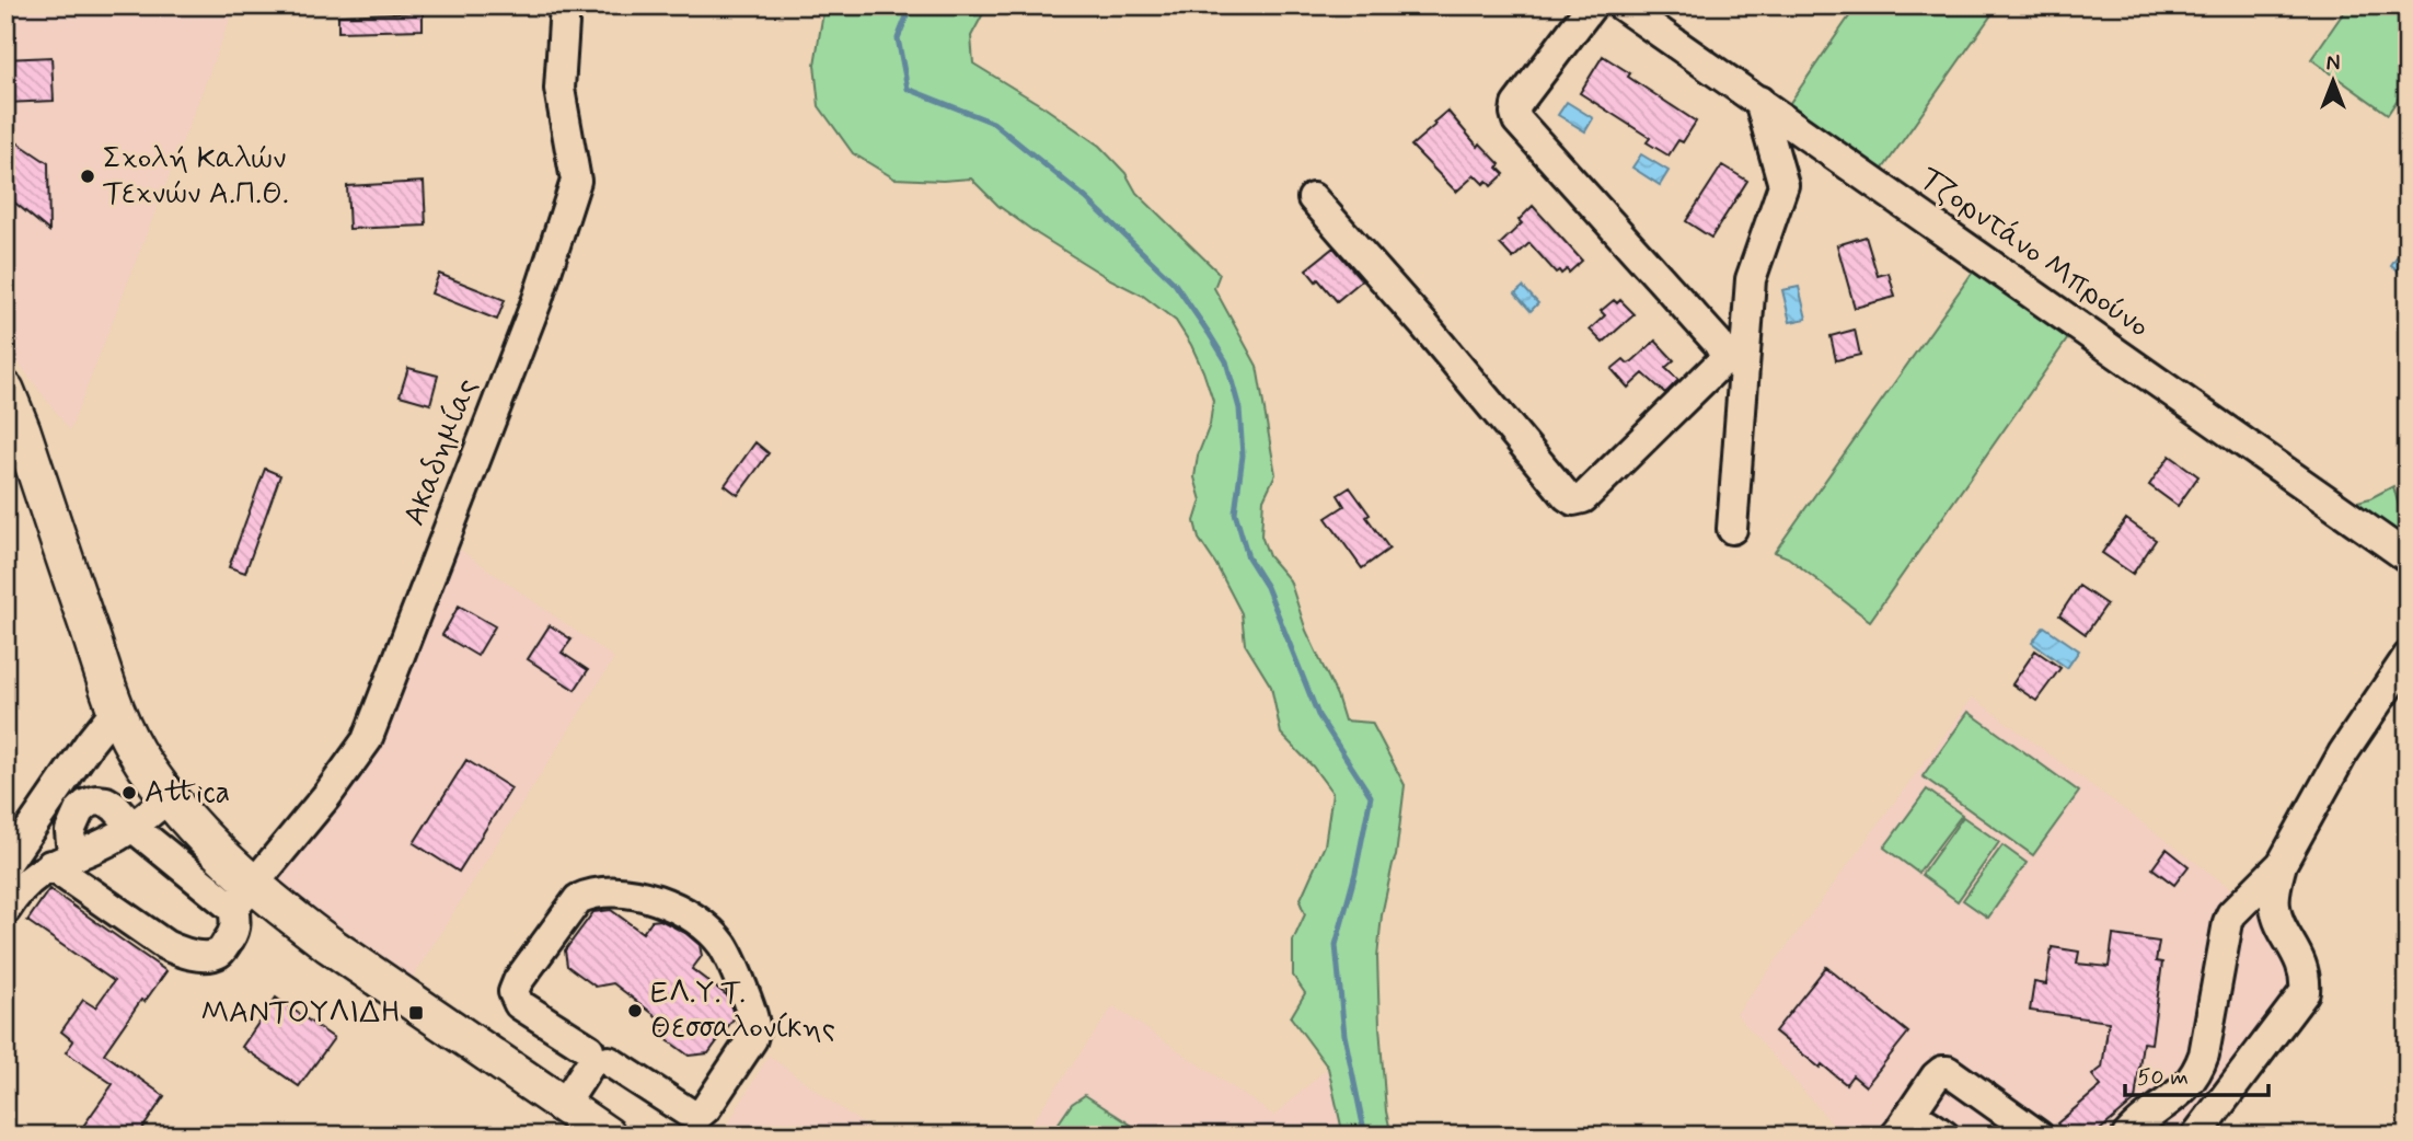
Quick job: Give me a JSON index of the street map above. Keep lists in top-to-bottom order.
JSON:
{
  "streets": {
    "street": ["Τζορντάνο Μπρούνο", "Ακαδημίας"]
  },
  "places": {
    "other": ["Σχολή Καλών Τεχνών Α.Π.Θ.", "Attica", "ΕΛ.Υ.Τ. Θεσσαλονίκης"],
    "transit": ["ΜΑΝΤΟΥΛΙΔΗ"]
  },
  "scale_bar": "50 m",
  "north": "top"
}
